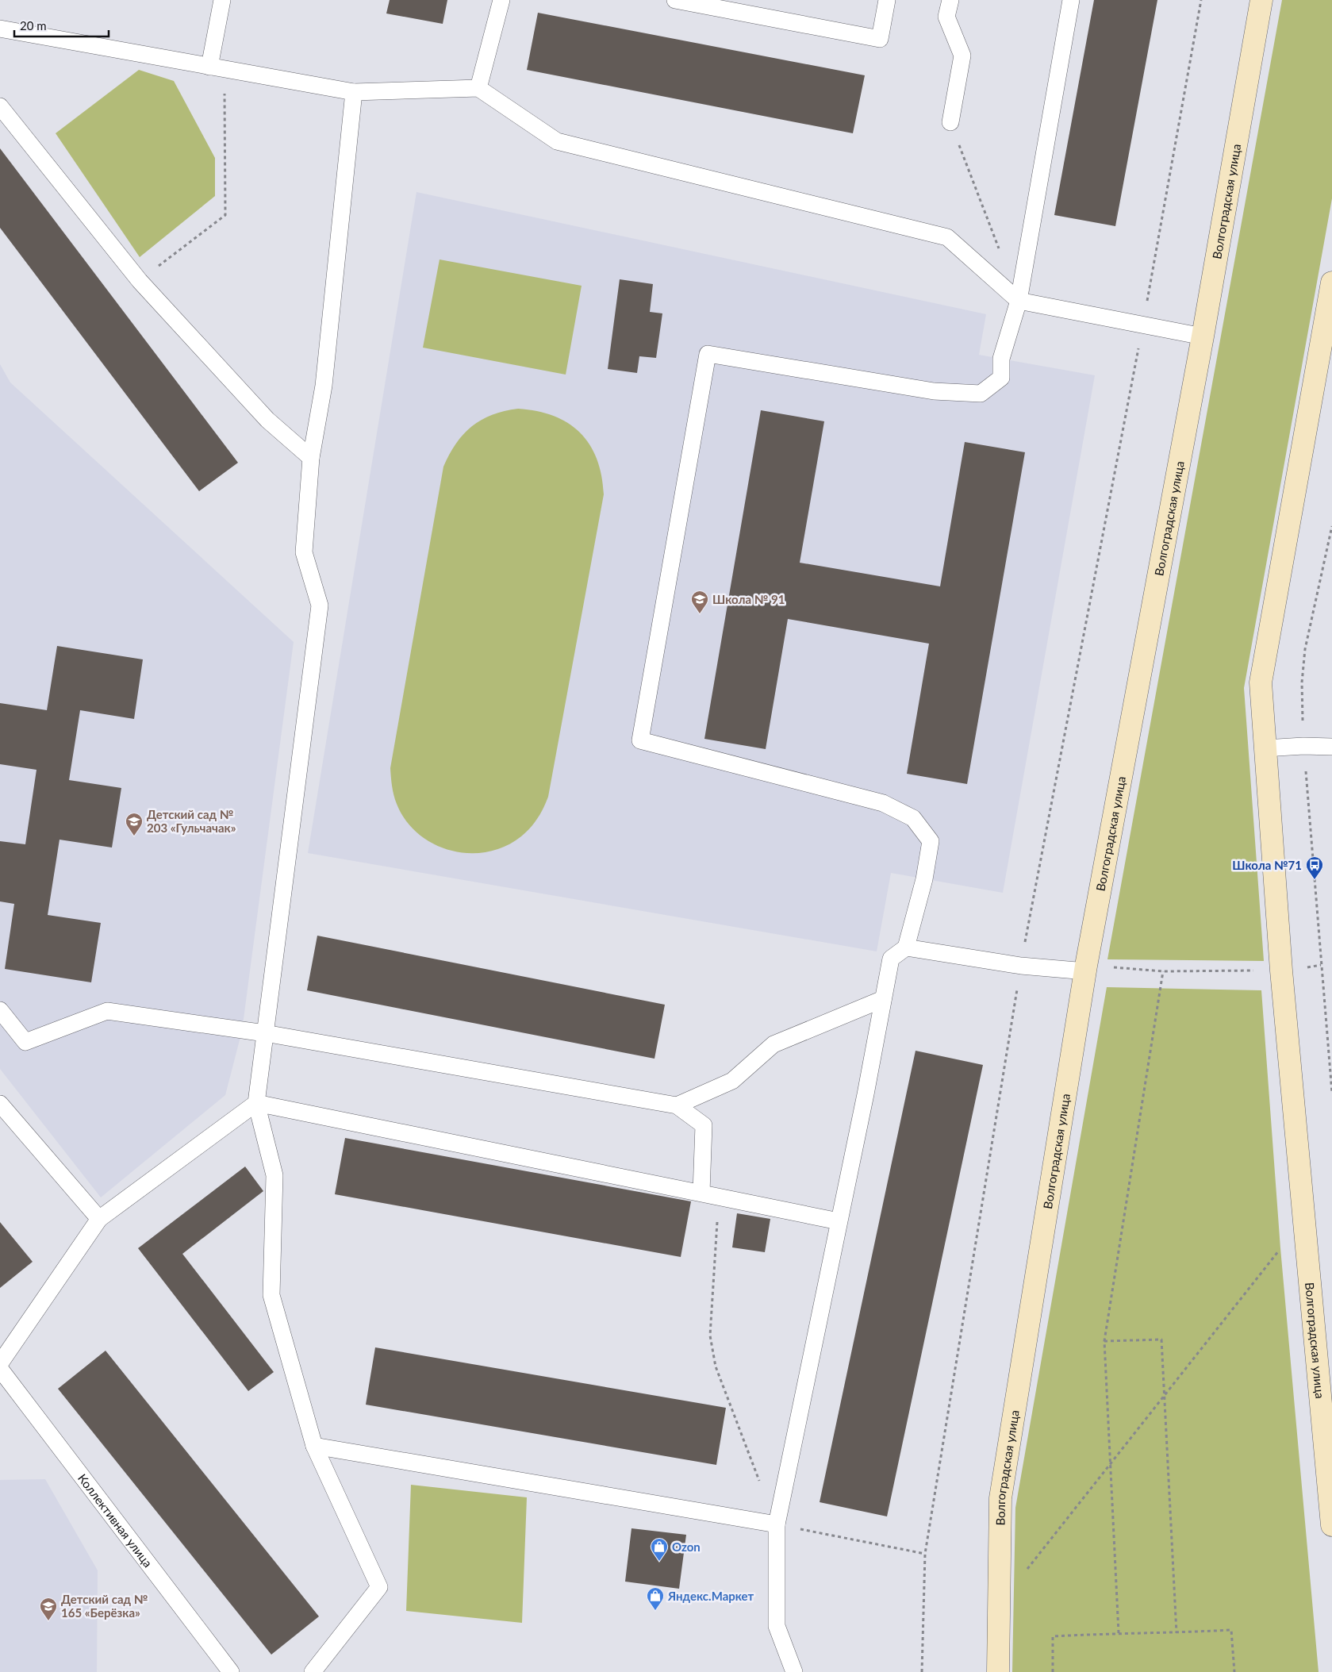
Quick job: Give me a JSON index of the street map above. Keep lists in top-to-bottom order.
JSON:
{
  "streets": {
    "main road": ["Волгоградская улица"],
    "lane": ["Коллективная улица"]
  },
  "places": {
    "school or university": ["Школа № 91", "Детский сад № 203 «Гульчачак»", "Детский сад № 165 «Берёзка»"],
    "bus stop": ["Школа №71"],
    "shop": ["Ozon", "Яндекс.Маркет"]
  },
  "scale_bar": "20 m"
}
